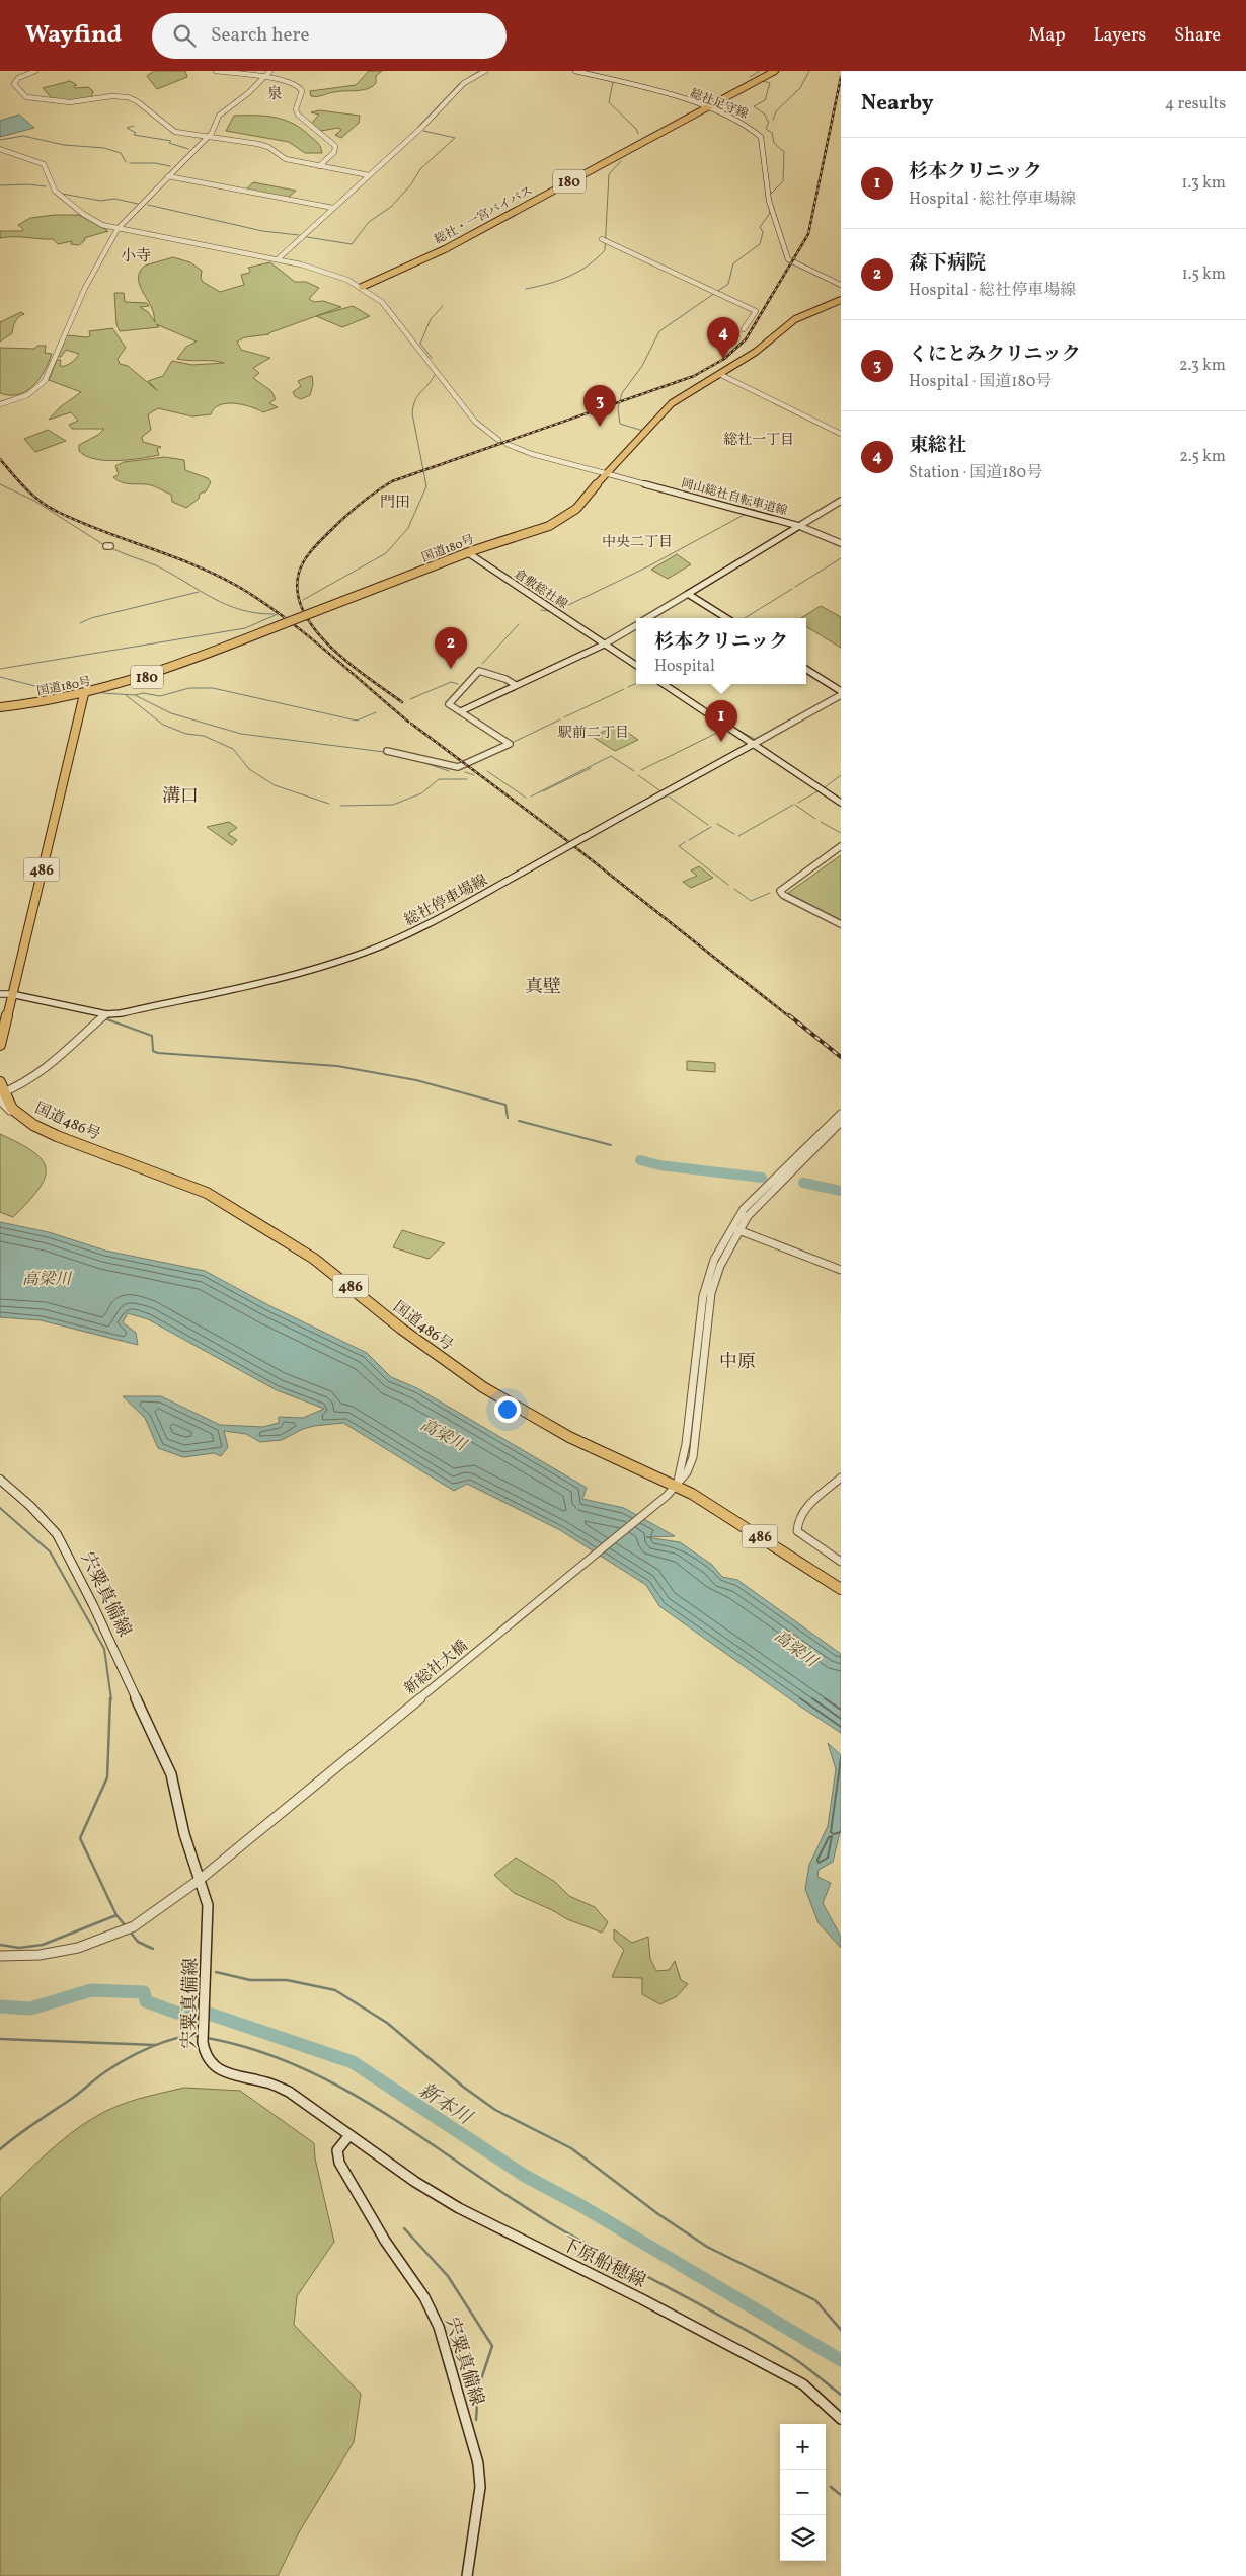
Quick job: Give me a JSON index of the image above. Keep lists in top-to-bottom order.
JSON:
{
  "streets": {
    "highway": [
      "180",
      "総社・一宮バイパス",
      "国道180号",
      "486",
      "国道486号"
    ],
    "main road": [
      "総社足守線",
      "岡山総社自転車道線",
      "倉敷総社線",
      "総社停車場線",
      "宍粟真備線",
      "下原船穂線"
    ],
    "street": ["新総社大橋"]
  },
  "crossings": [
    ["総社足守線", "総社・一宮バイパス"],
    ["岡山総社自転車道線", "国道180号"],
    ["国道180号", "倉敷総社線"],
    ["国道180号", "486"],
    ["486", "総社停車場線"],
    ["国道486号", "新総社大橋"],
    ["宍粟真備線", "新総社大橋"],
    ["宍粟真備線", "下原船穂線"]
  ],
  "districts": [
    "泉",
    "小寺",
    "総社一丁目",
    "門田",
    "中央二丁目",
    "駅前二丁目",
    "溝口",
    "真壁",
    "中原"
  ],
  "water": ["高梁川", "新本川"],
  "page": {
    "header": "Wayfind",
    "search": "Search here",
    "nav": ["Map", "Layers", "Share"],
    "heading": ["Nearby", "4 results"],
    "list": [
      {
        "mark": "1",
        "name": "杉本クリニック",
        "note": "Hospital · 総社停車場線",
        "value": "1.3 km"
      },
      {
        "mark": "2",
        "name": "森下病院",
        "note": "Hospital · 総社停車場線",
        "value": "1.5 km"
      },
      {
        "mark": "3",
        "name": "くにとみクリニック",
        "note": "Hospital · 国道180号",
        "value": "2.3 km"
      },
      {
        "mark": "4",
        "name": "東総社",
        "note": "Station · 国道180号",
        "value": "2.5 km"
      }
    ],
    "pins": [
      "4",
      "3",
      "2",
      "1"
    ],
    "popup": ["杉本クリニック", "Hospital"],
    "map_buttons": ["+", "−"]
  }
}
